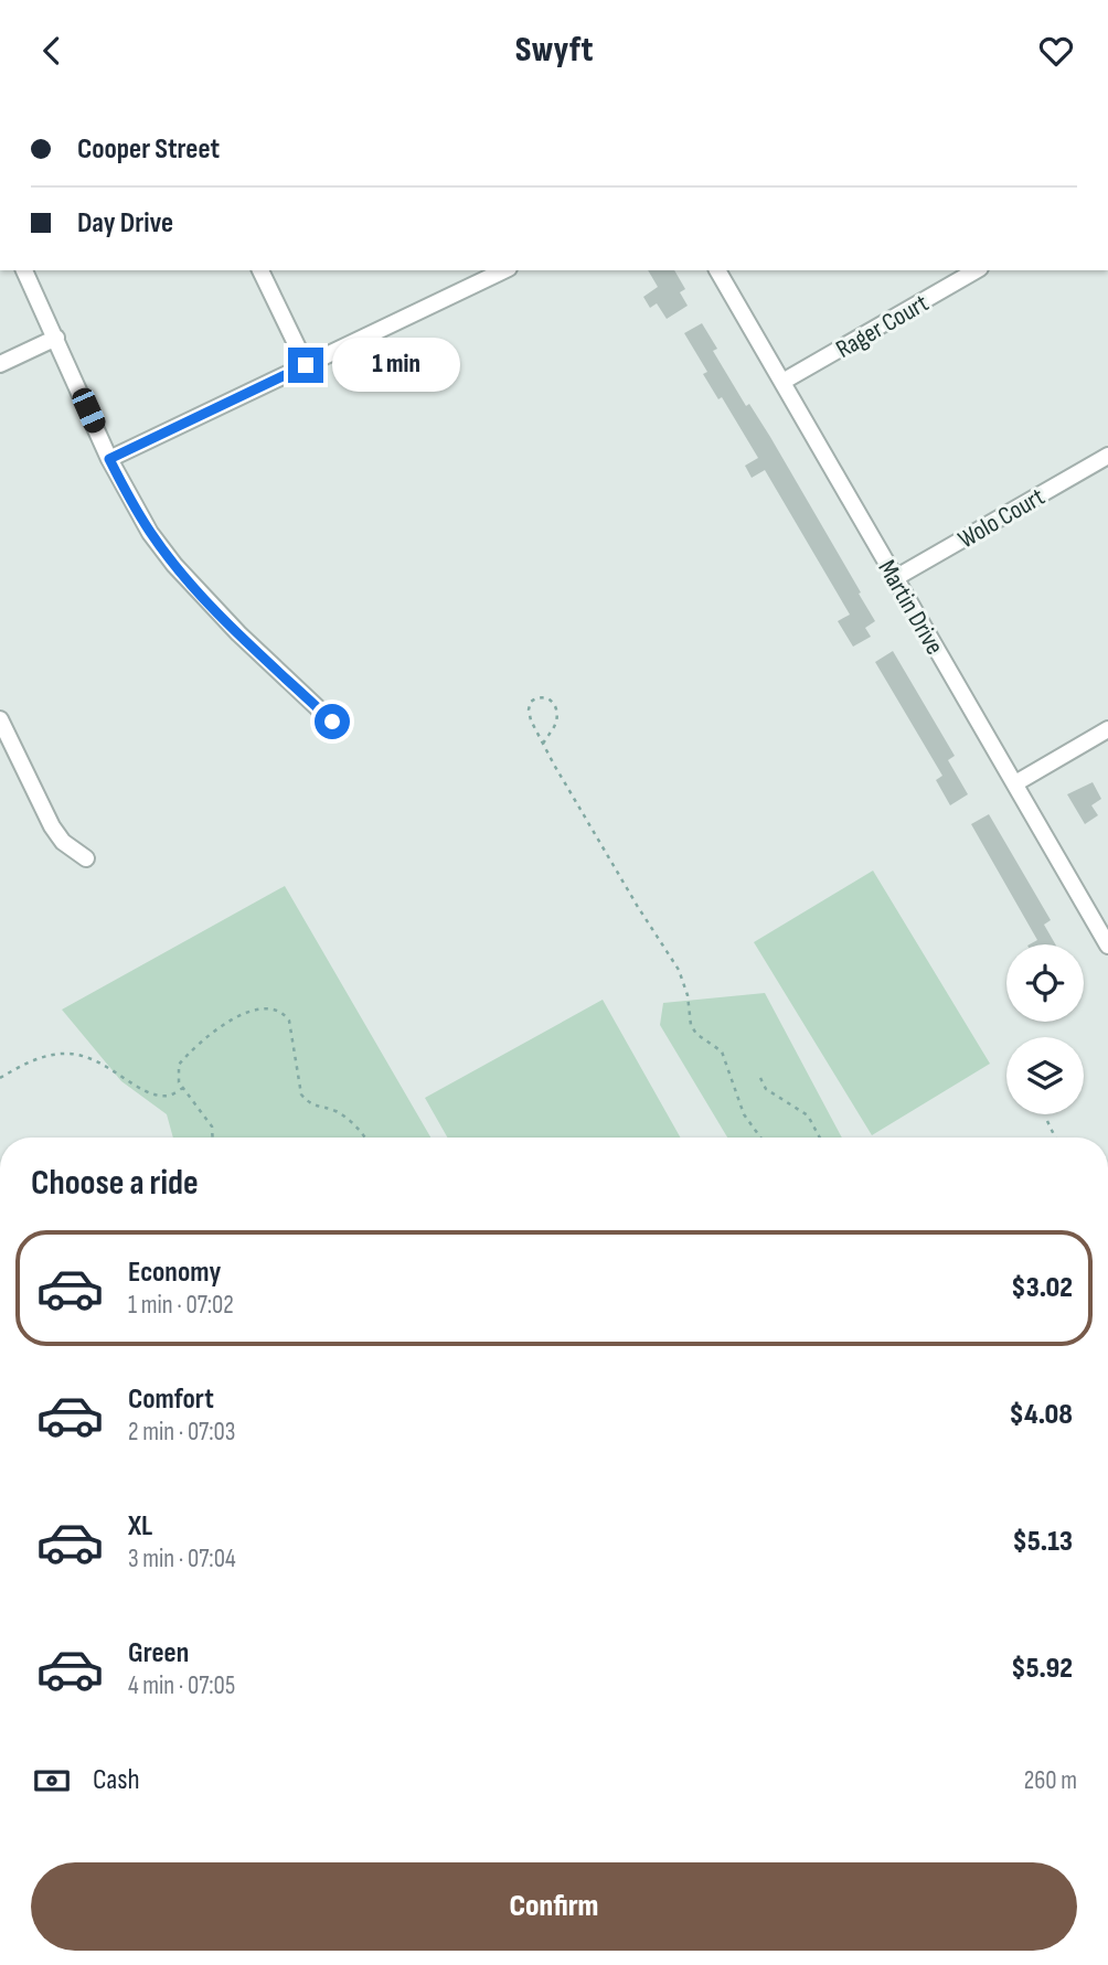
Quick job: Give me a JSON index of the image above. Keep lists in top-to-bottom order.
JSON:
{
  "streets": {
    "street": ["Rager Court", "Wolo Court", "Martin Drive"]
  },
  "crossings": [
    ["Rager Court", "Martin Drive"],
    ["Wolo Court", "Martin Drive"]
  ],
  "page": {
    "header": "Swyft",
    "banner": ["Cooper Street", "Day Drive"],
    "bubble": "1 min",
    "heading": "Choose a ride",
    "list": [
      {
        "name": "Economy",
        "note": "1 min · 07:02",
        "value": "$3.02"
      },
      {
        "name": "Comfort",
        "note": "2 min · 07:03",
        "value": "$4.08"
      },
      {
        "name": "XL",
        "note": "3 min · 07:04",
        "value": "$5.13"
      },
      {
        "name": "Green",
        "note": "4 min · 07:05",
        "value": "$5.92"
      }
    ],
    "pay": ["Cash", "260 m"],
    "buttons": "Confirm"
  }
}
